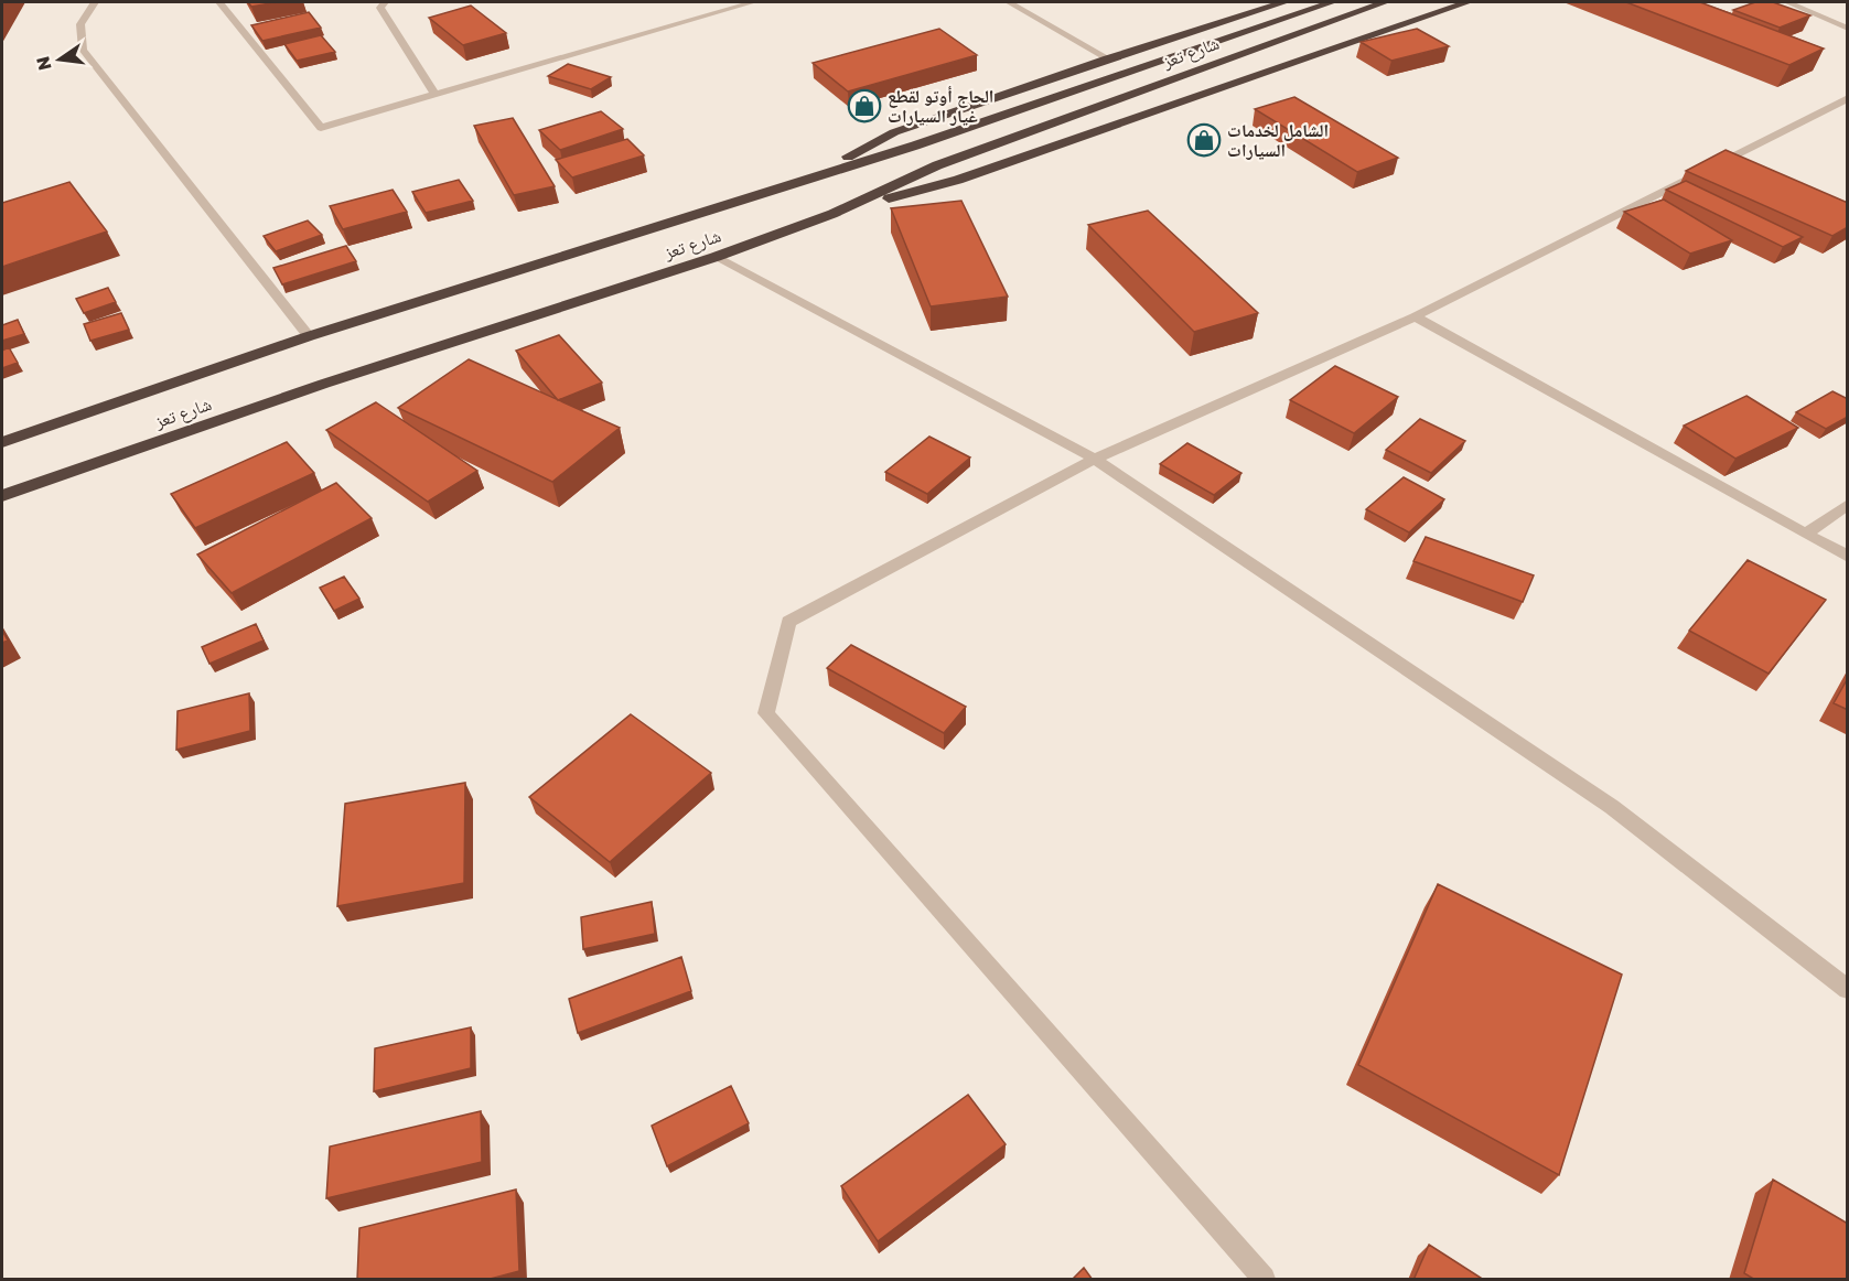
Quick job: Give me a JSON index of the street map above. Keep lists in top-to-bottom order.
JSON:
{
  "streets": {
    "highway": ["شارع تعز"]
  },
  "places": {
    "shop": ["الحاج أوتو لقطع غيار السيارات", "الشامل لخدمات السيارات"]
  },
  "north": "left"
}
